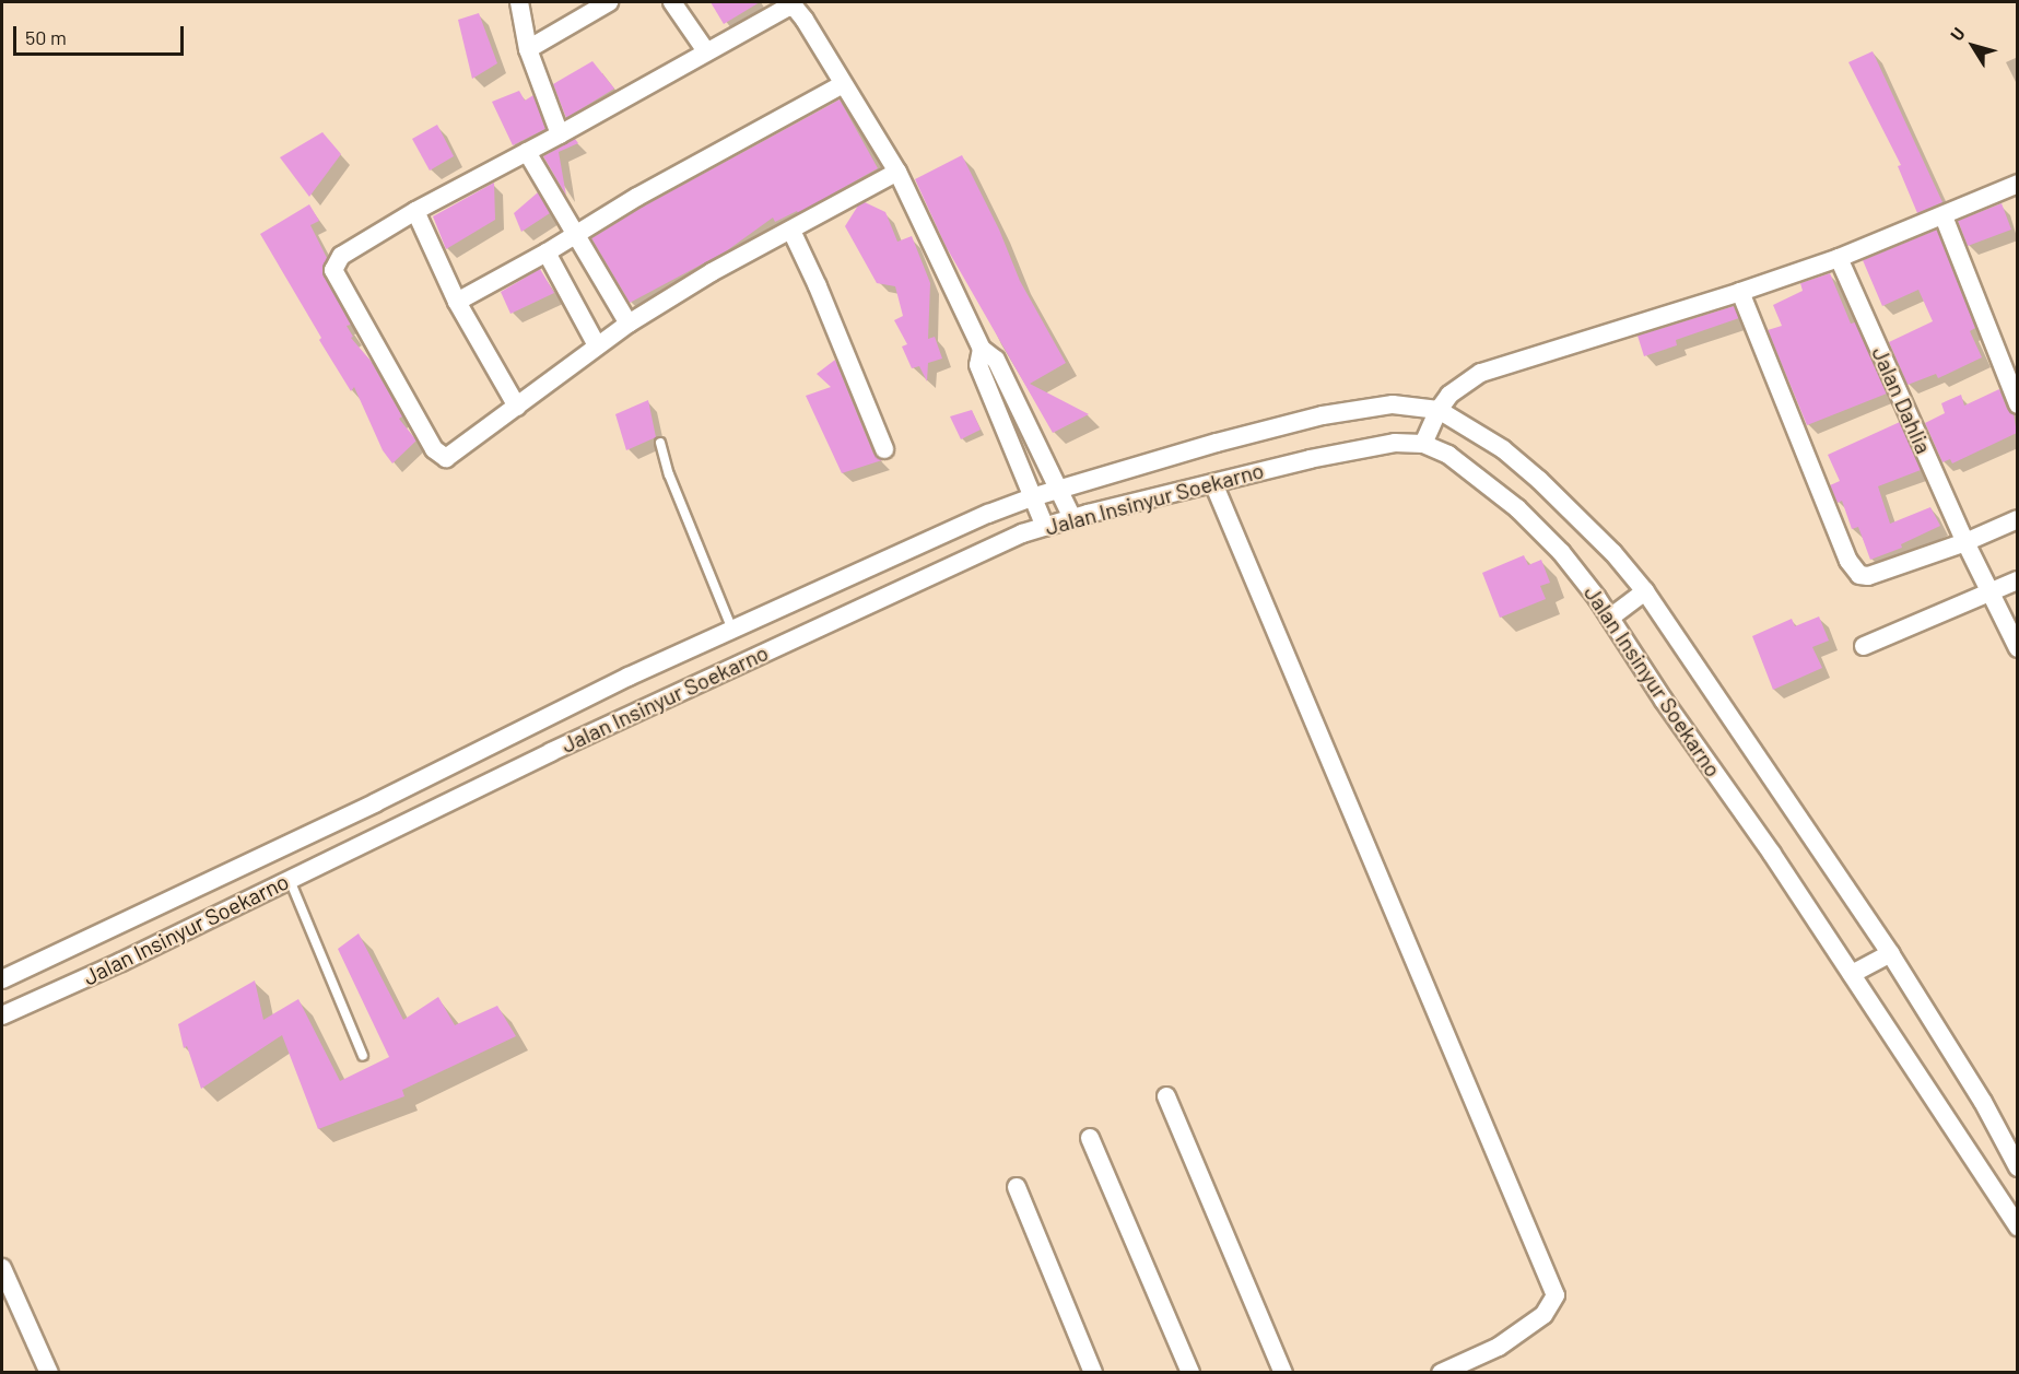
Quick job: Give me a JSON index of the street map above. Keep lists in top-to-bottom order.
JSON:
{
  "streets": {
    "street": ["Jalan Dahlia", "Jalan Insinyur Soekarno"]
  },
  "scale_bar": "50 m",
  "north": "top left"
}
